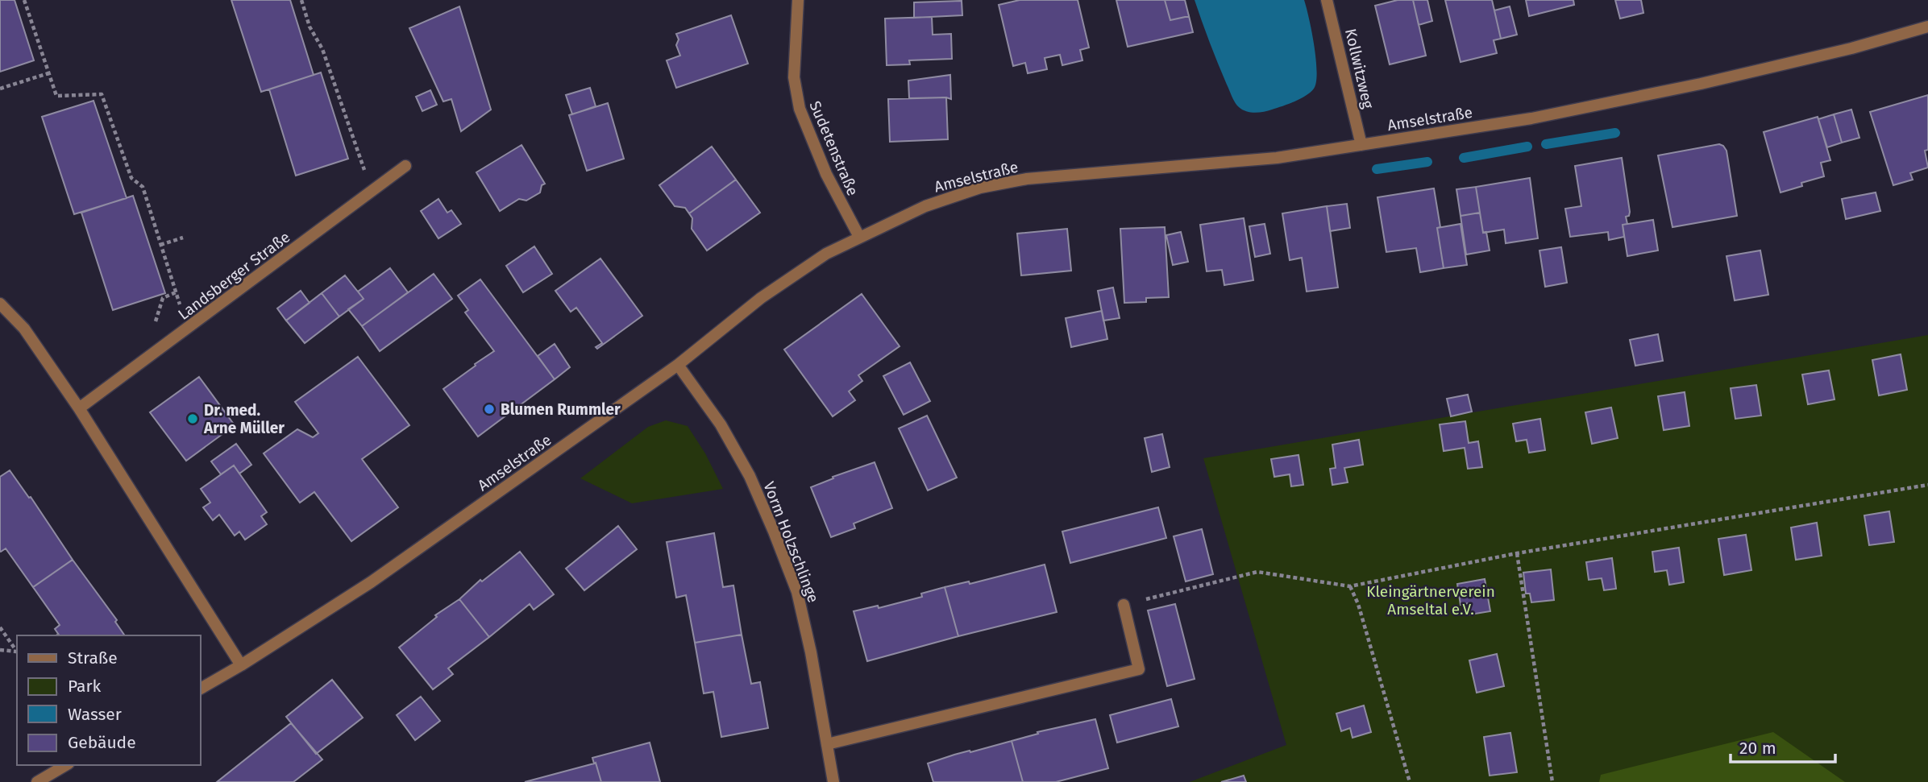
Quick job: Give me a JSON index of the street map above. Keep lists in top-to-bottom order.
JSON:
{
  "streets": {
    "street": [
      "Kollwitzweg",
      "Amselstraße",
      "Sudetenstraße",
      "Landsberger Straße",
      "Vorm Holzschlinge"
    ]
  },
  "crossings": [
    ["Kollwitzweg", "Amselstraße"],
    ["Amselstraße", "Sudetenstraße"],
    ["Amselstraße", "Vorm Holzschlinge"]
  ],
  "parks": ["Kleingärtnerverein Amseltal e.V."],
  "places": ["Blumen Rummler", "Dr. med. Arne Müller"],
  "legend": [
    "Straße",
    "Park",
    "Wasser",
    "Gebäude"
  ],
  "scale_bar": "20 m"
}
